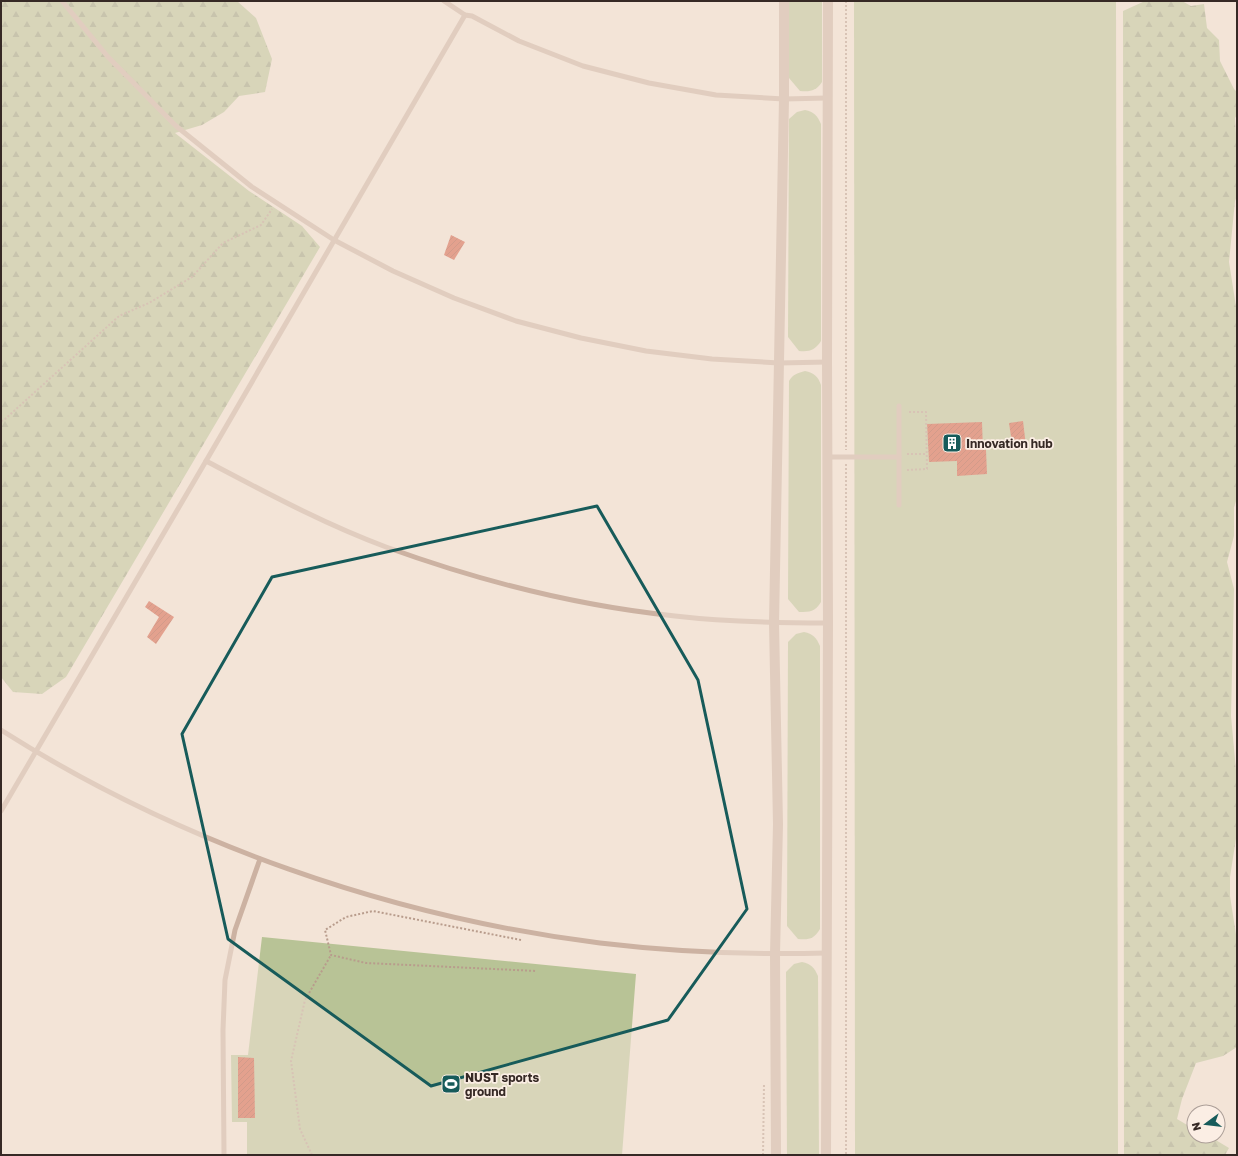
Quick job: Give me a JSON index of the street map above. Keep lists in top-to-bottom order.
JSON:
{
  "places": {
    "building": ["Innovation hub"],
    "sports": ["NUST sports ground"]
  },
  "north": "left"
}
